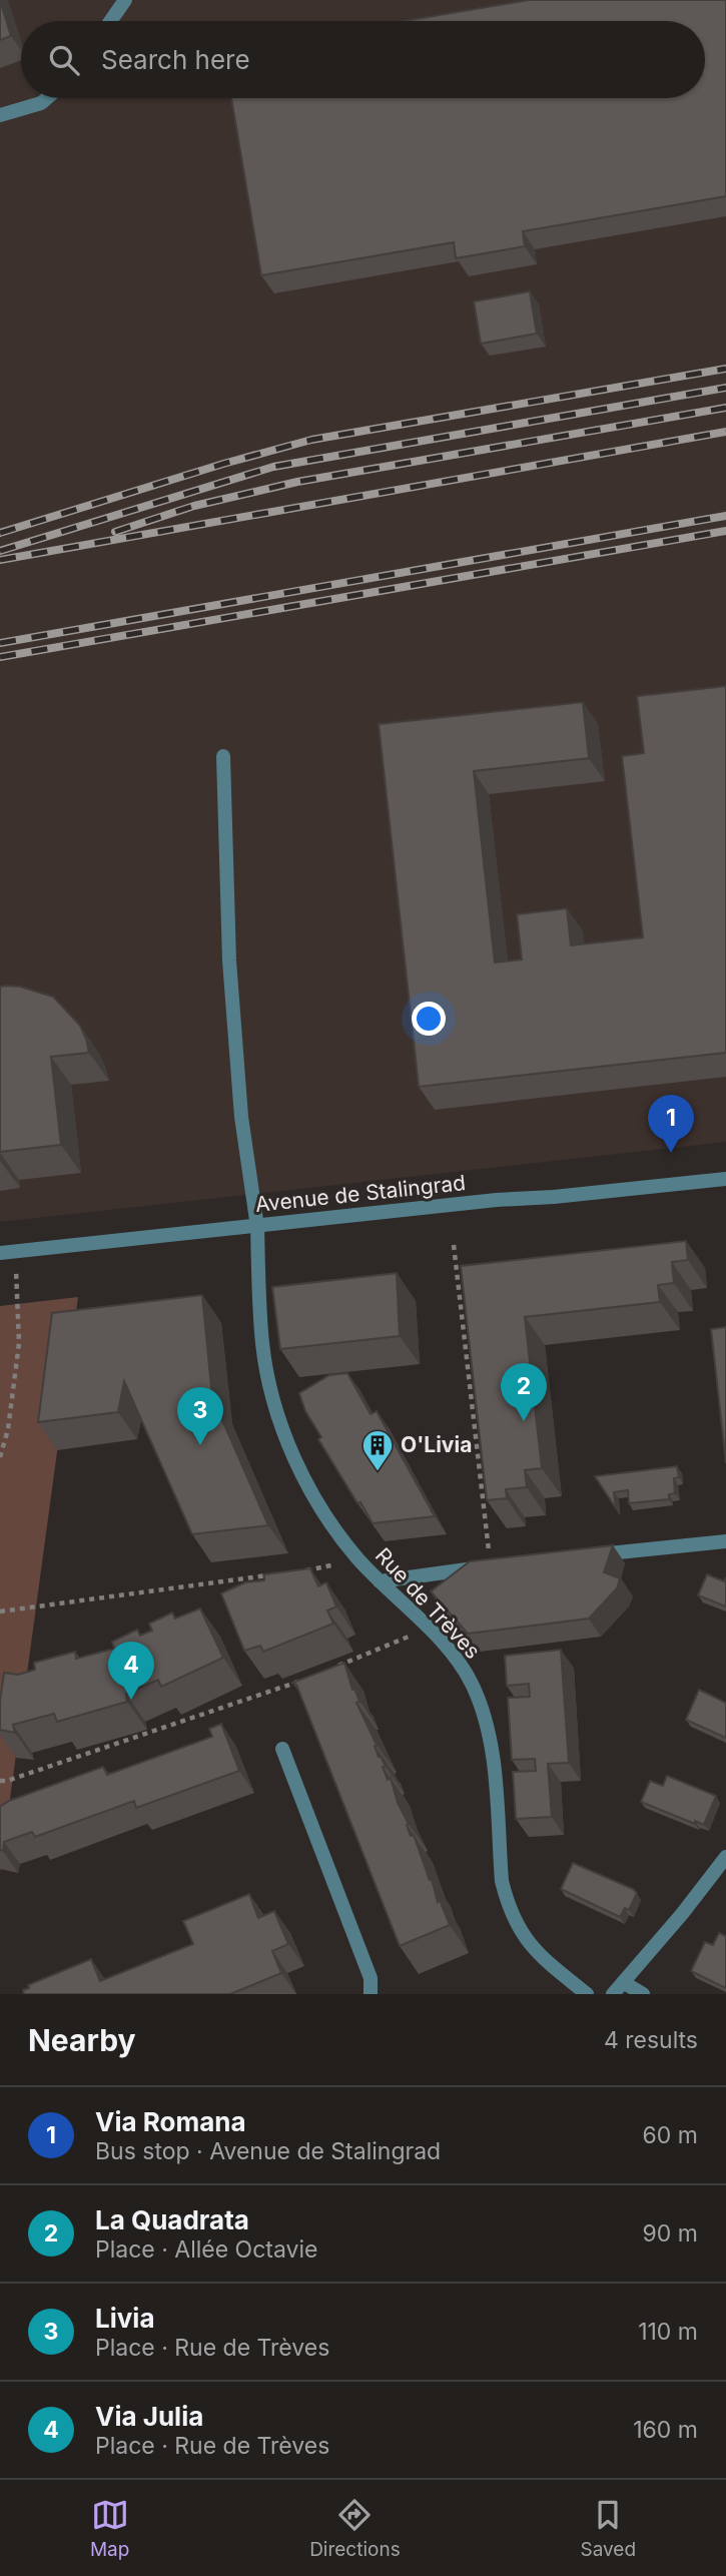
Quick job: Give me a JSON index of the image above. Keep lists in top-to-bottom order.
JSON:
{
  "streets": {
    "street": ["Avenue de Stalingrad", "Rue de Trèves"]
  },
  "crossings": [
    ["Avenue de Stalingrad", "Rue de Trèves"]
  ],
  "places": {
    "building": ["O'Livia"]
  },
  "page": {
    "search": "Search here",
    "pins": [
      "1",
      "2",
      "3",
      "4"
    ],
    "heading": ["Nearby", "4 results"],
    "list": [
      {
        "mark": "1",
        "name": "Via Romana",
        "note": "Bus stop · Avenue de Stalingrad",
        "value": "60 m"
      },
      {
        "mark": "2",
        "name": "La Quadrata",
        "note": "Place · Allée Octavie",
        "value": "90 m"
      },
      {
        "mark": "3",
        "name": "Livia",
        "note": "Place · Rue de Trèves",
        "value": "110 m"
      },
      {
        "mark": "4",
        "name": "Via Julia",
        "note": "Place · Rue de Trèves",
        "value": "160 m"
      }
    ],
    "nav": ["Map", "Directions", "Saved"]
  }
}
